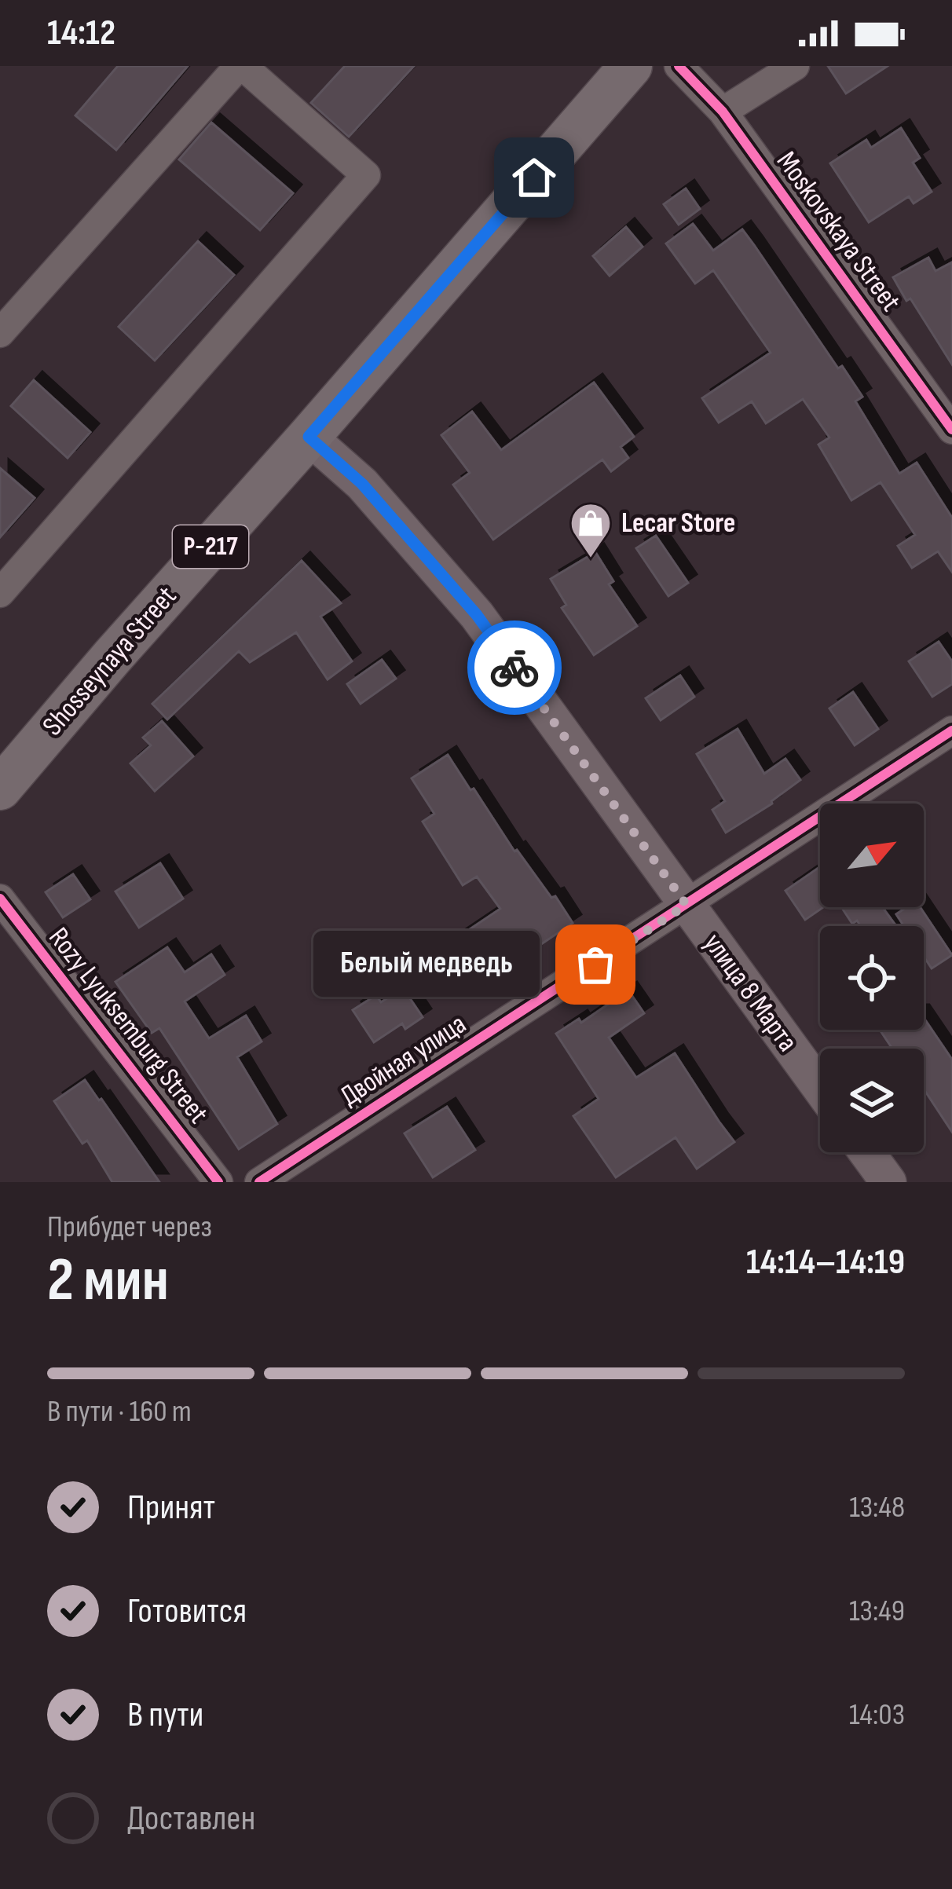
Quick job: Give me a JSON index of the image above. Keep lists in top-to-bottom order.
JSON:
{
  "streets": {
    "highway": ["Р-217", "Shosseynaya Street"],
    "main road": ["улица 8 Марта"],
    "street": ["Moskovskaya Street", "Rozy Lyuksemburg Street", "Двойная улица"]
  },
  "crossings": [
    ["Shosseynaya Street", "улица 8 Марта"],
    ["улица 8 Марта", "Двойная улица"]
  ],
  "places": {
    "shop": ["Lecar Store"],
    "other": ["Белый медведь"]
  },
  "north": "top right",
  "page": {
    "status": "14:12",
    "bubble": "Белый медведь",
    "heading": ["2 мин", "Прибудет через", "14:14–14:19"],
    "bar": "В пути · 160 m",
    "list": [
      ["Принят", "13:48"],
      ["Готовится", "13:49"],
      ["В пути", "14:03"],
      "Доставлен"
    ]
  }
}
